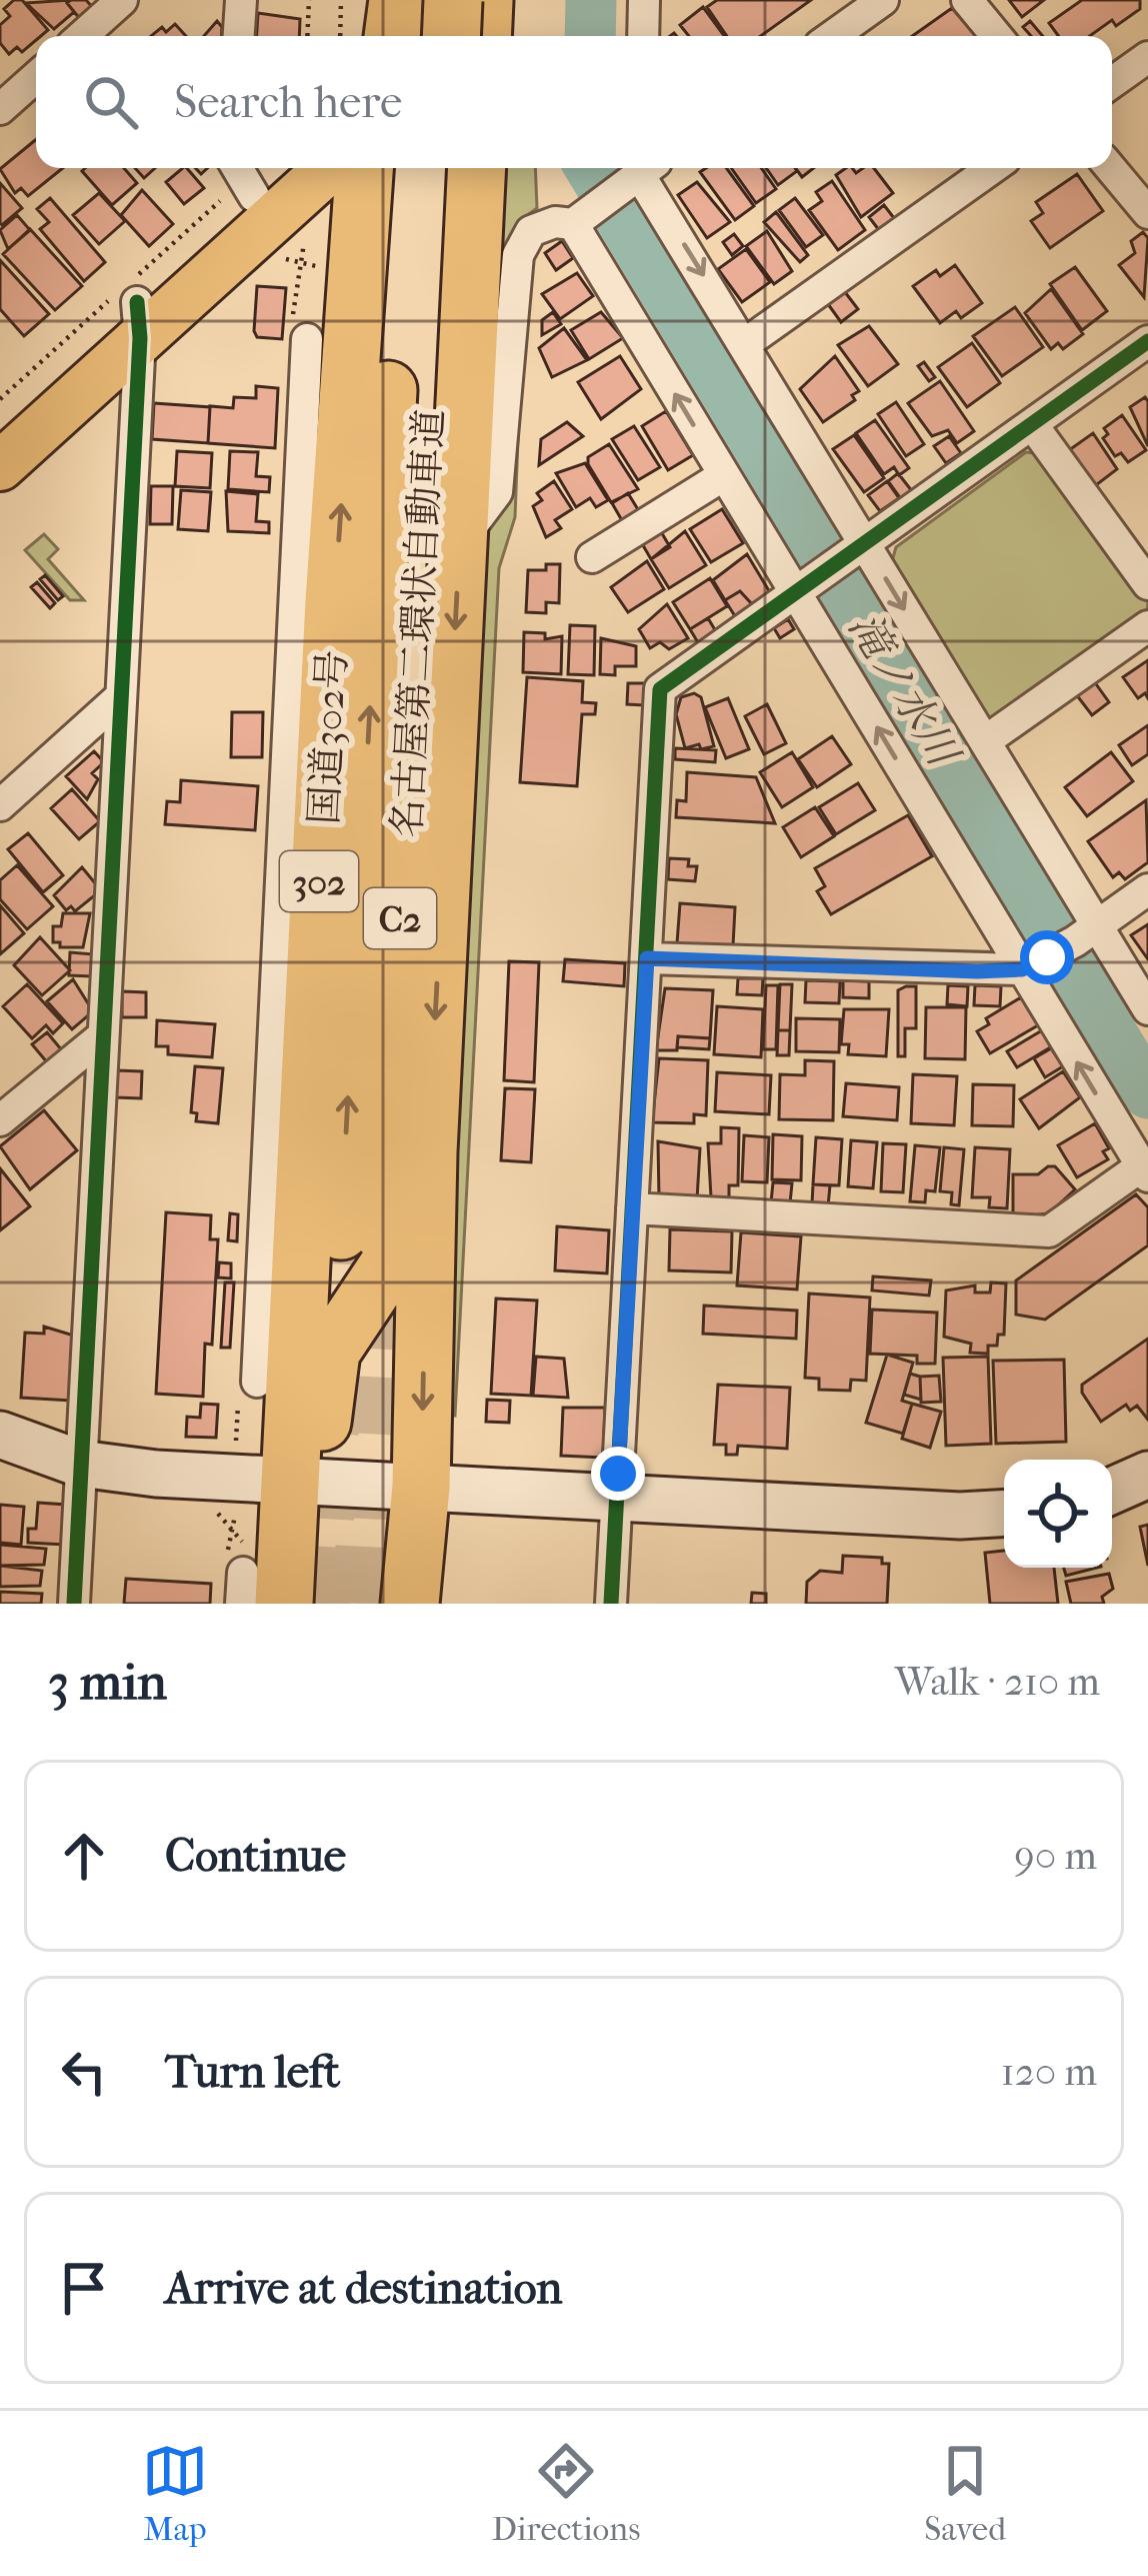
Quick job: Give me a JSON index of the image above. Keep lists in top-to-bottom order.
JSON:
{
  "streets": {
    "highway": ["名古屋第二環状自動車道", "国道302号", "C2"]
  },
  "crossings": [
    ["名古屋第二環状自動車道", "国道302号"]
  ],
  "water": ["滝ノ水川"],
  "page": {
    "search": "Search here",
    "heading": ["3 min", "Walk · 210 m"],
    "list": [
      ["Continue", "90 m"],
      ["Turn left", "120 m"],
      "Arrive at destination"
    ],
    "nav": ["Map", "Directions", "Saved"]
  }
}
